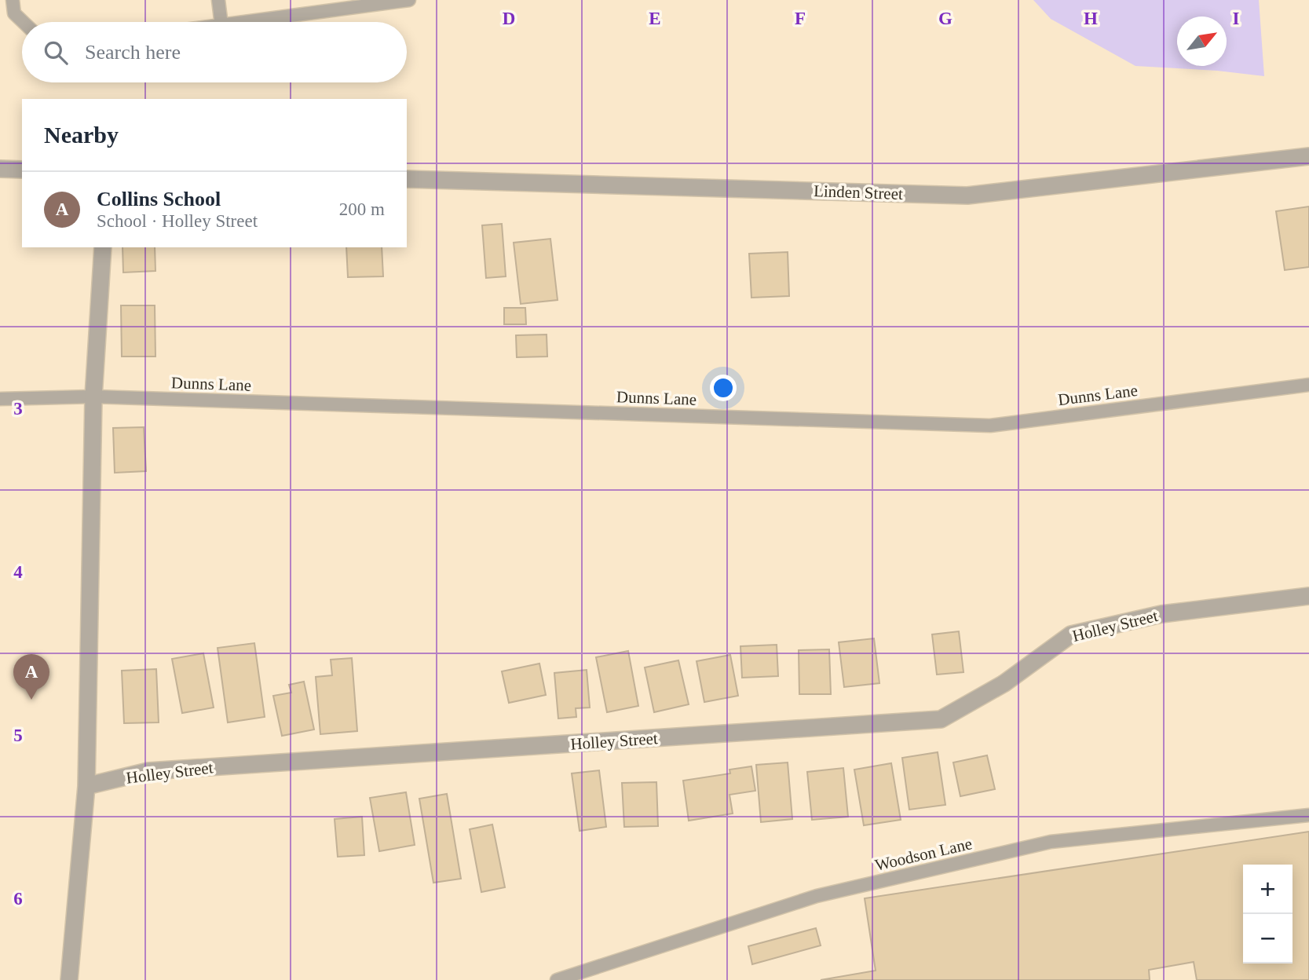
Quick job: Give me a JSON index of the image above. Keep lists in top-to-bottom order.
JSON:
{
  "streets": {
    "street": ["Linden Street", "Holley Street"],
    "lane": ["Dunns Lane", "Woodson Lane"]
  },
  "north": "top right",
  "page": {
    "search": "Search here",
    "heading": "Nearby",
    "list": [
      {
        "mark": "A",
        "name": "Collins School",
        "note": "School · Holley Street",
        "value": "200 m"
      }
    ],
    "pins": "A",
    "map_buttons": ["+", "−"]
  },
  "grid": {
    "columns": [
      "D",
      "E",
      "F",
      "G",
      "H",
      "I"
    ],
    "rows": [
      "3",
      "4",
      "5",
      "6"
    ]
  }
}
